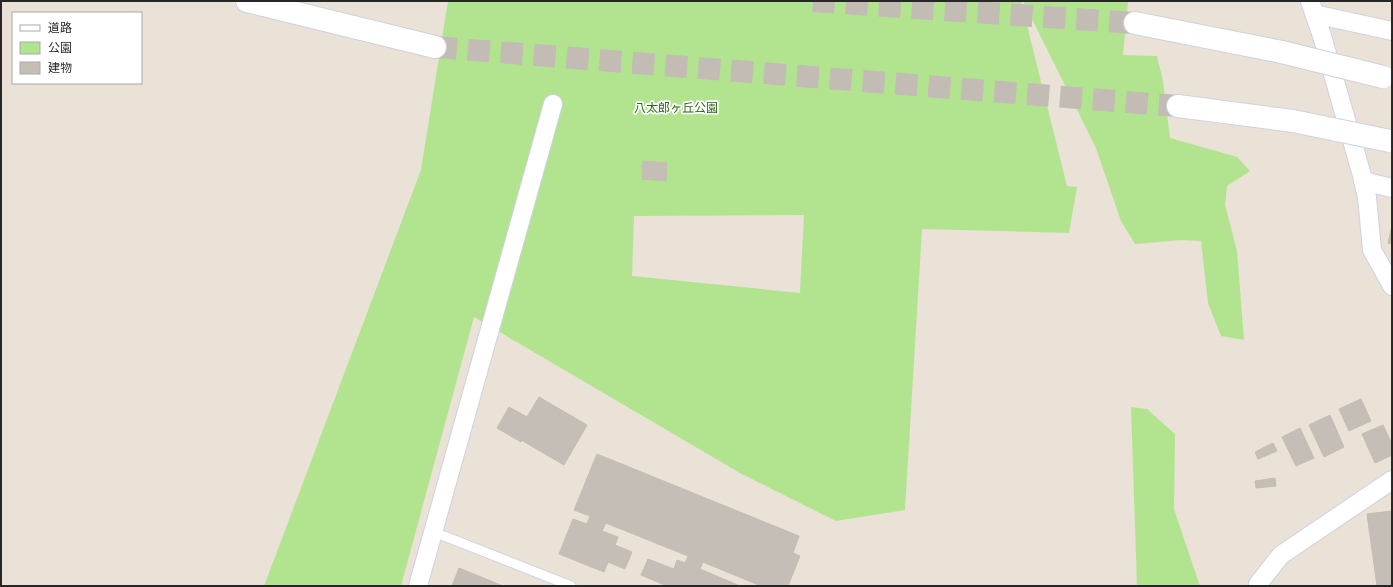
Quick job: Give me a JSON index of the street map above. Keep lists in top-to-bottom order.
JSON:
{
  "parks": ["八太郎ヶ丘公園"],
  "legend": ["道路", "公園", "建物"]
}
